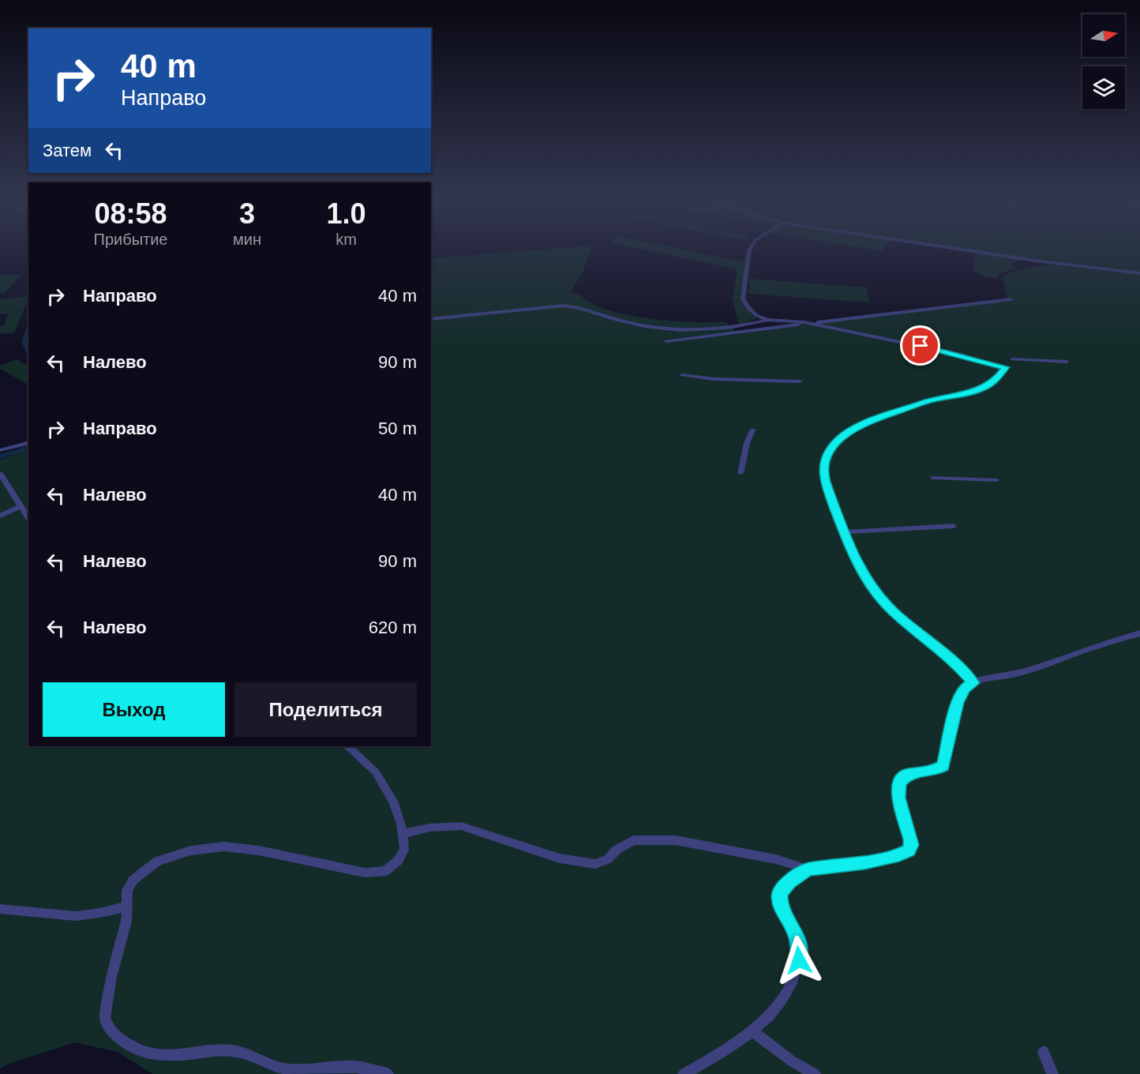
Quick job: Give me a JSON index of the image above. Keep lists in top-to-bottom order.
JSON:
{
  "north": "right",
  "page": {
    "turn": ["40 m", "Направо"],
    "then": "Затем",
    "eta": [
      "08:58",
      "Прибытие",
      "3",
      "мин",
      "1.0",
      "km"
    ],
    "list": [
      {
        "name": "Направо",
        "value": "40 m"
      },
      {
        "name": "Налево",
        "value": "90 m"
      },
      {
        "name": "Направо",
        "value": "50 m"
      },
      {
        "name": "Налево",
        "value": "40 m"
      },
      {
        "name": "Налево",
        "value": "90 m"
      },
      {
        "name": "Налево",
        "value": "620 m"
      }
    ],
    "buttons": ["Выход", "Поделиться"]
  }
}
